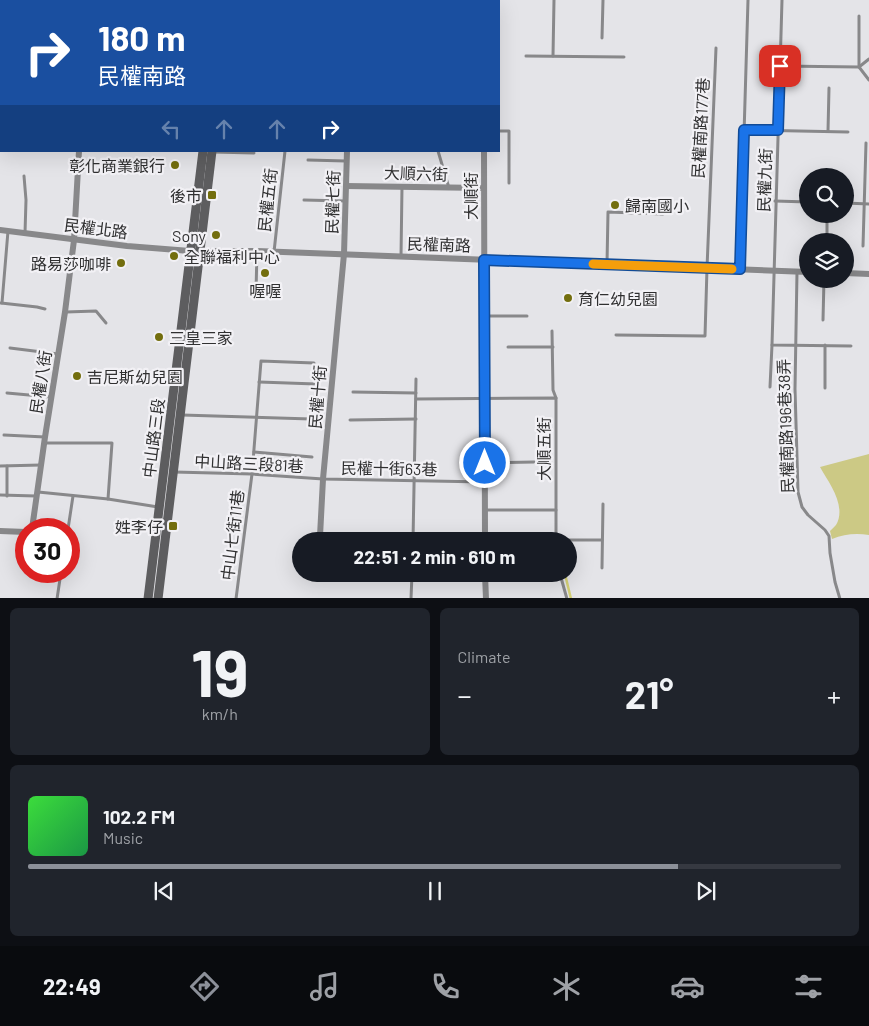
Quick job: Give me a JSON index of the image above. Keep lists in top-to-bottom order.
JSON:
{
  "streets": {
    "main road": ["中山路三段"],
    "street": [
      "大順六街",
      "大順街",
      "民權七街",
      "民權北路",
      "民權南路",
      "民權八街",
      "民權十街"
    ],
    "lane": [
      "民權南路177巷",
      "民權九街",
      "民權五街",
      "民權南路196巷38弄",
      "大順五街",
      "中山路三段81巷",
      "民權十街63巷",
      "中山七街11巷"
    ]
  },
  "crossings": [
    ["民權南路177巷", "民權南路"],
    ["大順六街", "大順街"],
    ["大順六街", "民權七街"],
    ["民權九街", "民權南路"],
    ["大順街", "民權南路"],
    ["大順街", "大順五街"],
    ["大順街", "民權十街63巷"],
    ["民權五街", "民權南路"],
    ["民權七街", "民權南路"],
    ["民權七街", "民權十街"],
    ["民權北路", "民權南路"],
    ["民權北路", "民權八街"],
    ["民權北路", "中山路三段"],
    ["民權南路", "民權十街"],
    ["民權南路", "民權南路196巷38弄"],
    ["民權南路", "中山路三段"],
    ["民權十街", "中山路三段81巷"],
    ["民權十街", "民權十街63巷"],
    ["中山路三段", "中山路三段81巷"],
    ["中山路三段81巷", "民權十街63巷"],
    ["中山路三段81巷", "中山七街11巷"]
  ],
  "places": {
    "other": [
      "彰化商業銀行",
      "歸南國小",
      "Sony",
      "全聯福利中心",
      "路易莎咖啡",
      "喔喔",
      "育仁幼兒園",
      "三皇三家",
      "吉尼斯幼兒園"
    ],
    "transit": ["後市", "姓李仔"]
  },
  "page": {
    "turn": ["180 m", "民權南路"],
    "limit": "30",
    "trip": "22:51 · 2 min · 610 m",
    "tile": [
      ["19", "km/h"],
      "Climate"
    ],
    "heat": ["−", "21°", "+"],
    "song": ["102.2 FM", "Music"],
    "tabs": "22:49"
  }
}
